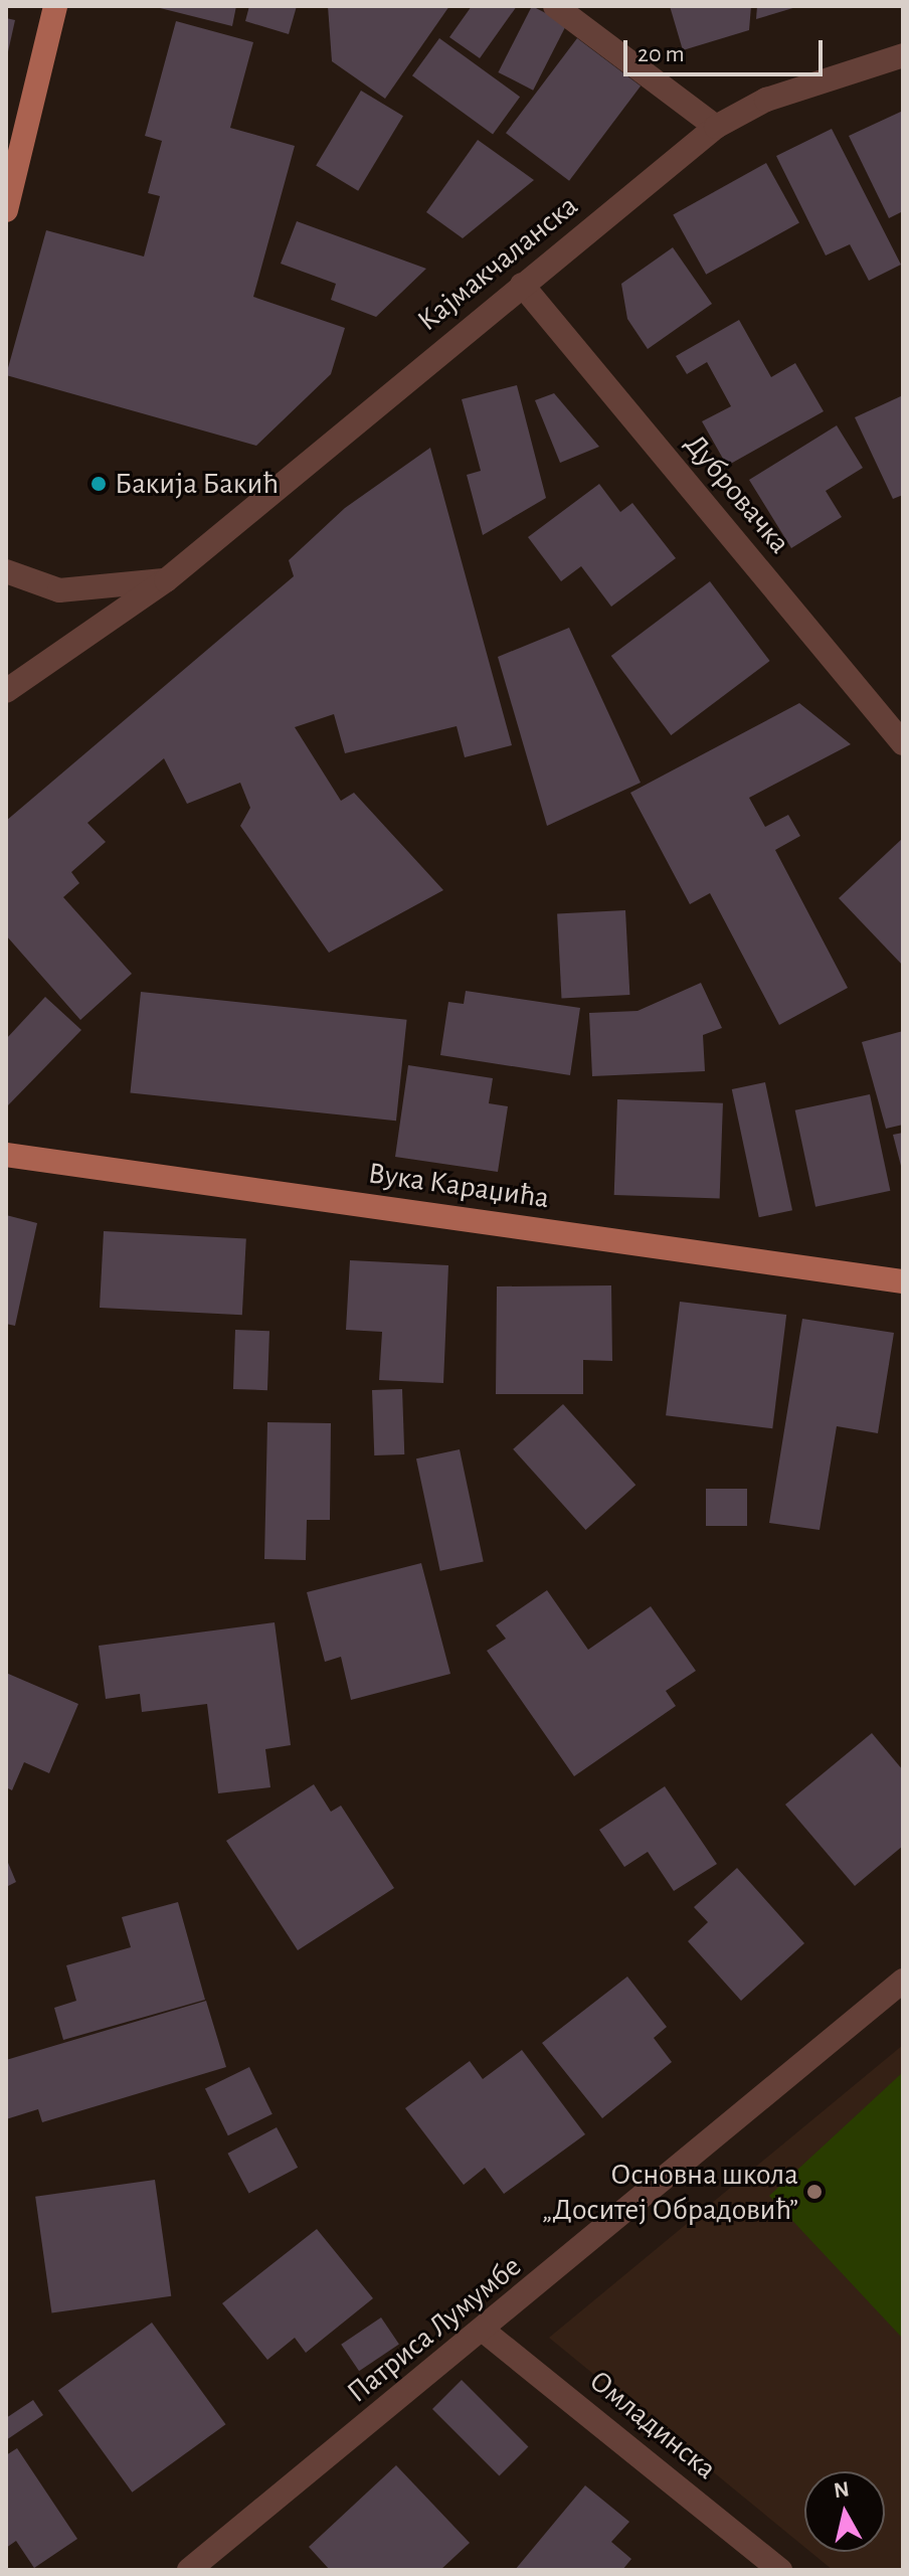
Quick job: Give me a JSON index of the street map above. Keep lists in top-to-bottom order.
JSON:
{
  "streets": {
    "main road": ["Вука Караџића"],
    "street": [
      "Кајмакчаланска",
      "Дубровачка",
      "Патриса Лумумбе",
      "Омладинска"
    ]
  },
  "crossings": [
    ["Кајмакчаланска", "Дубровачка"],
    ["Патриса Лумумбе", "Омладинска"]
  ],
  "places": ["Бакија Бакић", "Основна школа „Доситеј Обрадовић”"],
  "scale_bar": "20 m",
  "north": "top"
}
